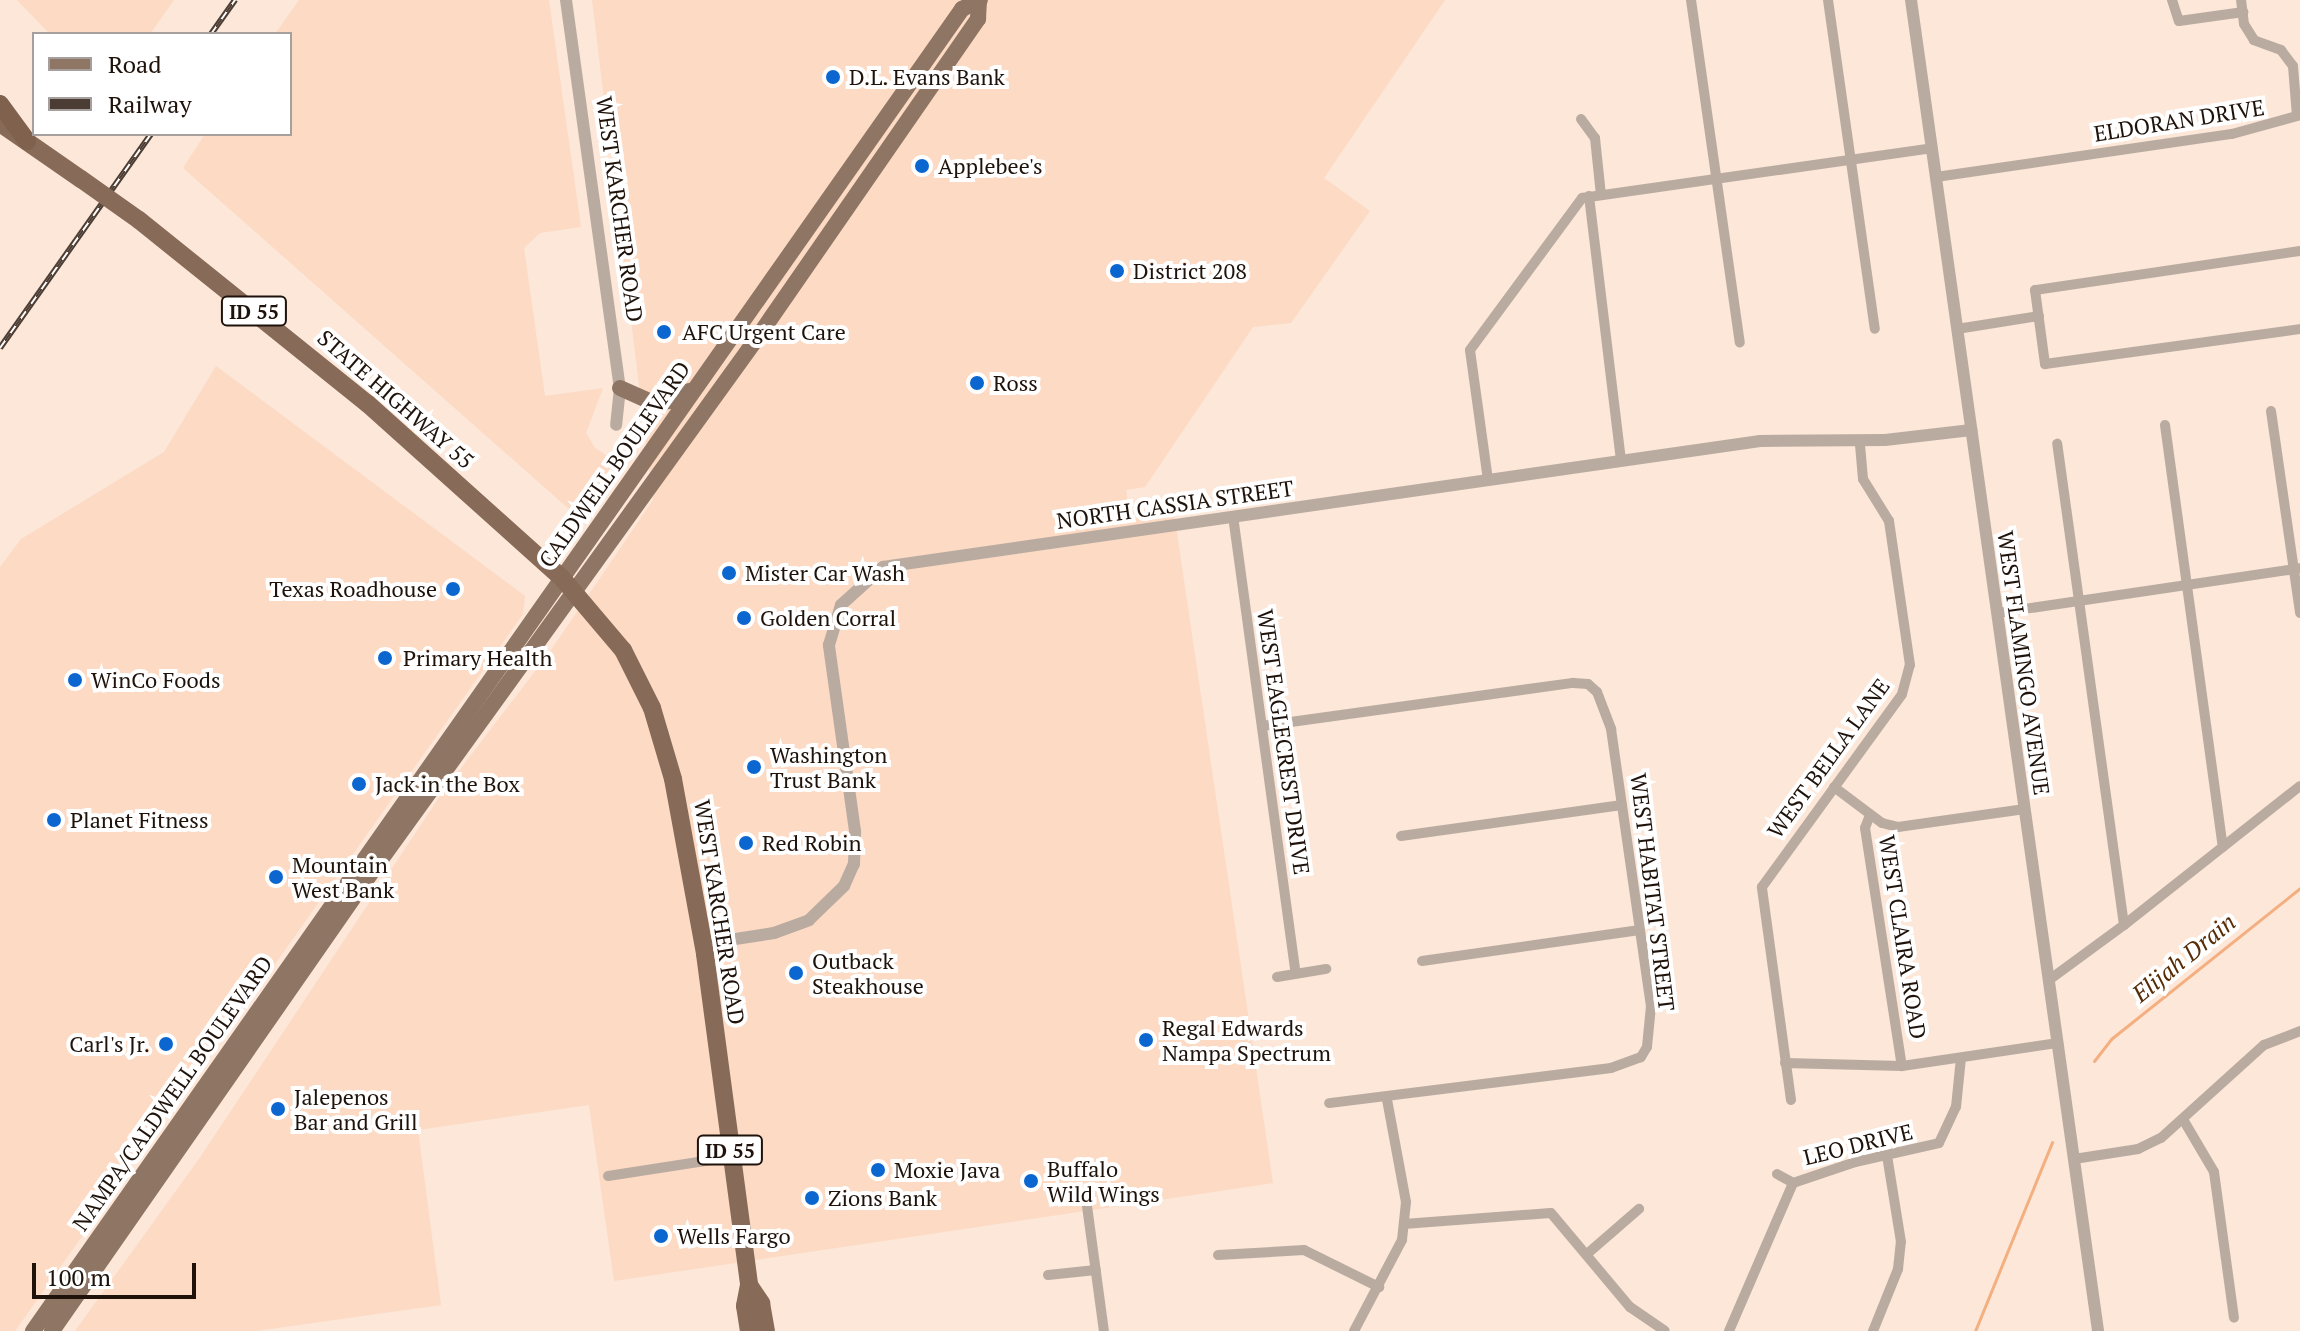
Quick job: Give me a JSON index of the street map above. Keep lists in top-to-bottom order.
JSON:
{
  "streets": {
    "highway": ["WEST KARCHER ROAD", "ID 55", "STATE HIGHWAY 55"],
    "main road": ["CALDWELL BOULEVARD", "NAMPA/CALDWELL BOULEVARD"],
    "street": [
      "ELDORAN DRIVE",
      "NORTH CASSIA STREET",
      "WEST FLAMINGO AVENUE",
      "WEST EAGLECREST DRIVE",
      "WEST BELLA LANE",
      "WEST HABITAT STREET",
      "WEST CLAIRA ROAD",
      "LEO DRIVE"
    ]
  },
  "crossings": [
    ["ELDORAN DRIVE", "WEST FLAMINGO AVENUE"],
    ["WEST KARCHER ROAD", "STATE HIGHWAY 55"],
    ["WEST KARCHER ROAD", "CALDWELL BOULEVARD"],
    ["WEST KARCHER ROAD", "NORTH CASSIA STREET"],
    ["ID 55", "STATE HIGHWAY 55"],
    ["STATE HIGHWAY 55", "CALDWELL BOULEVARD"],
    ["CALDWELL BOULEVARD", "NAMPA/CALDWELL BOULEVARD"],
    ["NORTH CASSIA STREET", "WEST FLAMINGO AVENUE"],
    ["NORTH CASSIA STREET", "WEST EAGLECREST DRIVE"],
    ["NORTH CASSIA STREET", "WEST BELLA LANE"],
    ["WEST EAGLECREST DRIVE", "WEST HABITAT STREET"]
  ],
  "water": ["Elijah Drain"],
  "places": [
    "D.L. Evans Bank",
    "Applebee's",
    "District 208",
    "AFC Urgent Care",
    "Ross",
    "Mister Car Wash",
    "Texas Roadhouse",
    "Golden Corral",
    "Primary Health",
    "WinCo Foods",
    "Washington Trust Bank",
    "Jack in the Box",
    "Planet Fitness",
    "Red Robin",
    "Mountain West Bank",
    "Outback Steakhouse",
    "Regal Edwards Nampa Spectrum",
    "Carl's Jr.",
    "Jalepenos Bar and Grill",
    "Moxie Java",
    "Buffalo Wild Wings",
    "Zions Bank",
    "Wells Fargo"
  ],
  "legend": ["Road", "Railway"],
  "scale_bar": "100 m"
}
